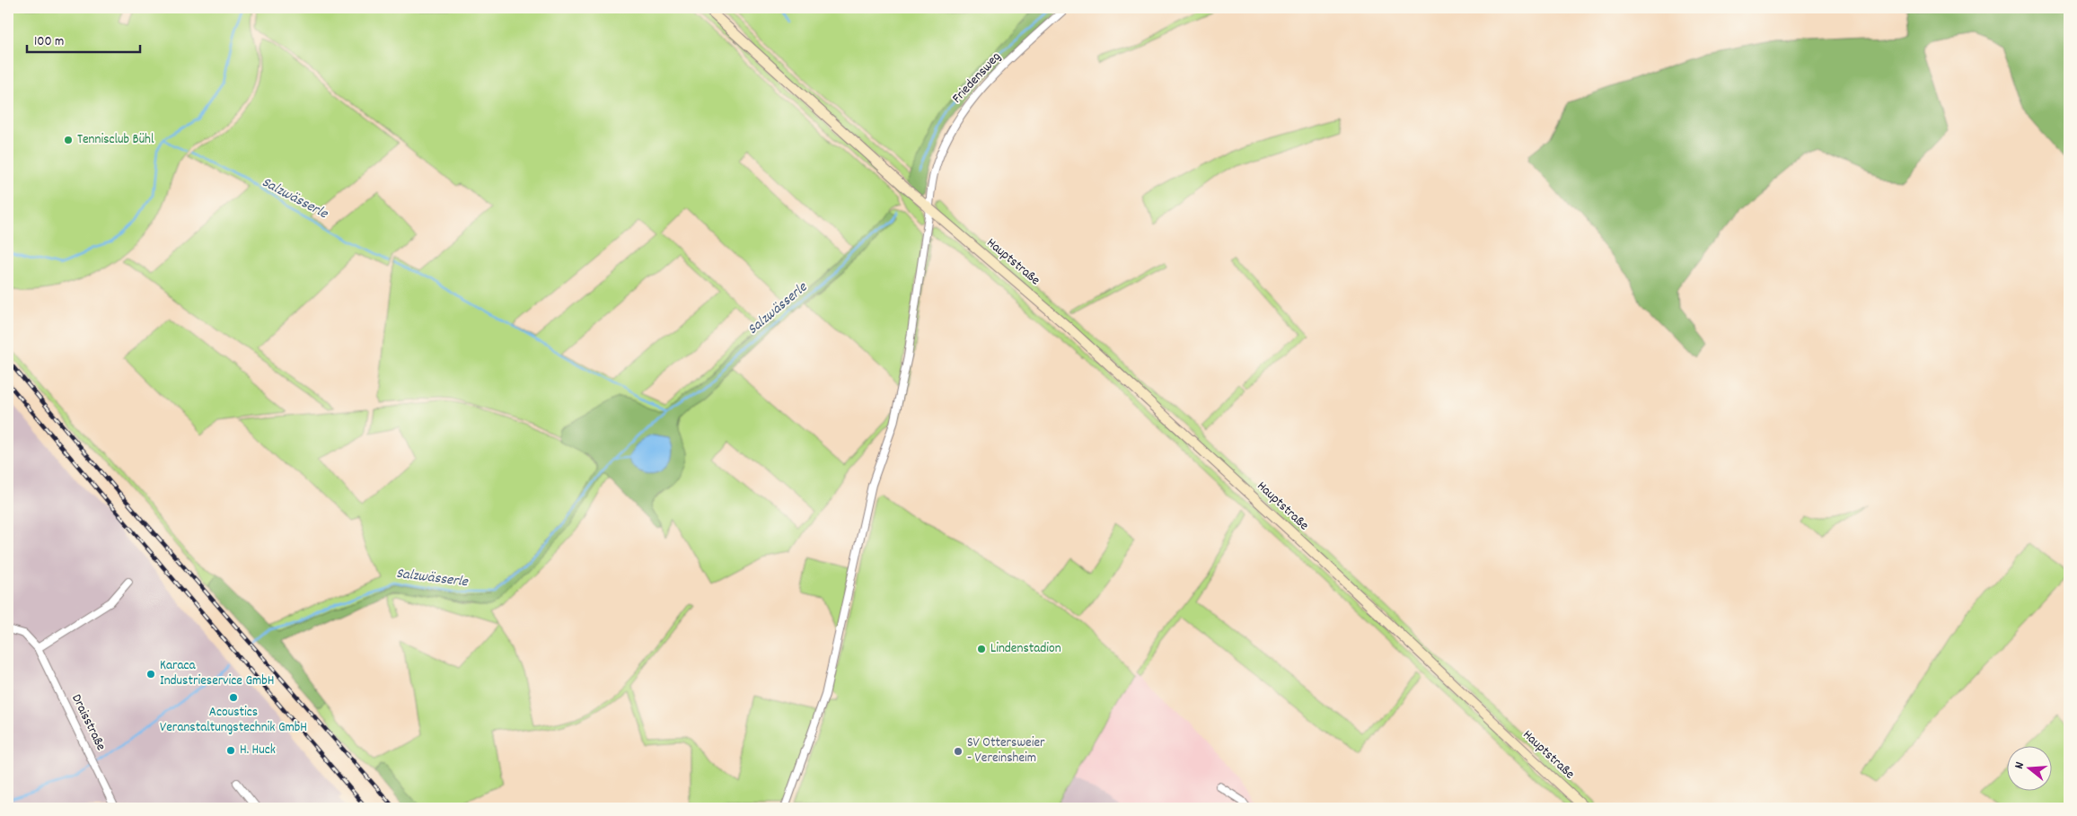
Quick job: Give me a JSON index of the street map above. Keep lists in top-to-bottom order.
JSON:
{
  "streets": {
    "street": ["Friedensweg", "Hauptstraße", "Draisstraße"]
  },
  "crossings": [
    ["Friedensweg", "Hauptstraße"]
  ],
  "water": ["Salzwässerle"],
  "places": [
    "Tennisclub Bühl",
    "Lindenstadion",
    "Karaca Industrieservice GmbH",
    "Acoustics Veranstaltungstechnik GmbH",
    "H. Huck",
    "SV Ottersweier - Vereinsheim"
  ],
  "scale_bar": "100 m",
  "north": "left"
}
